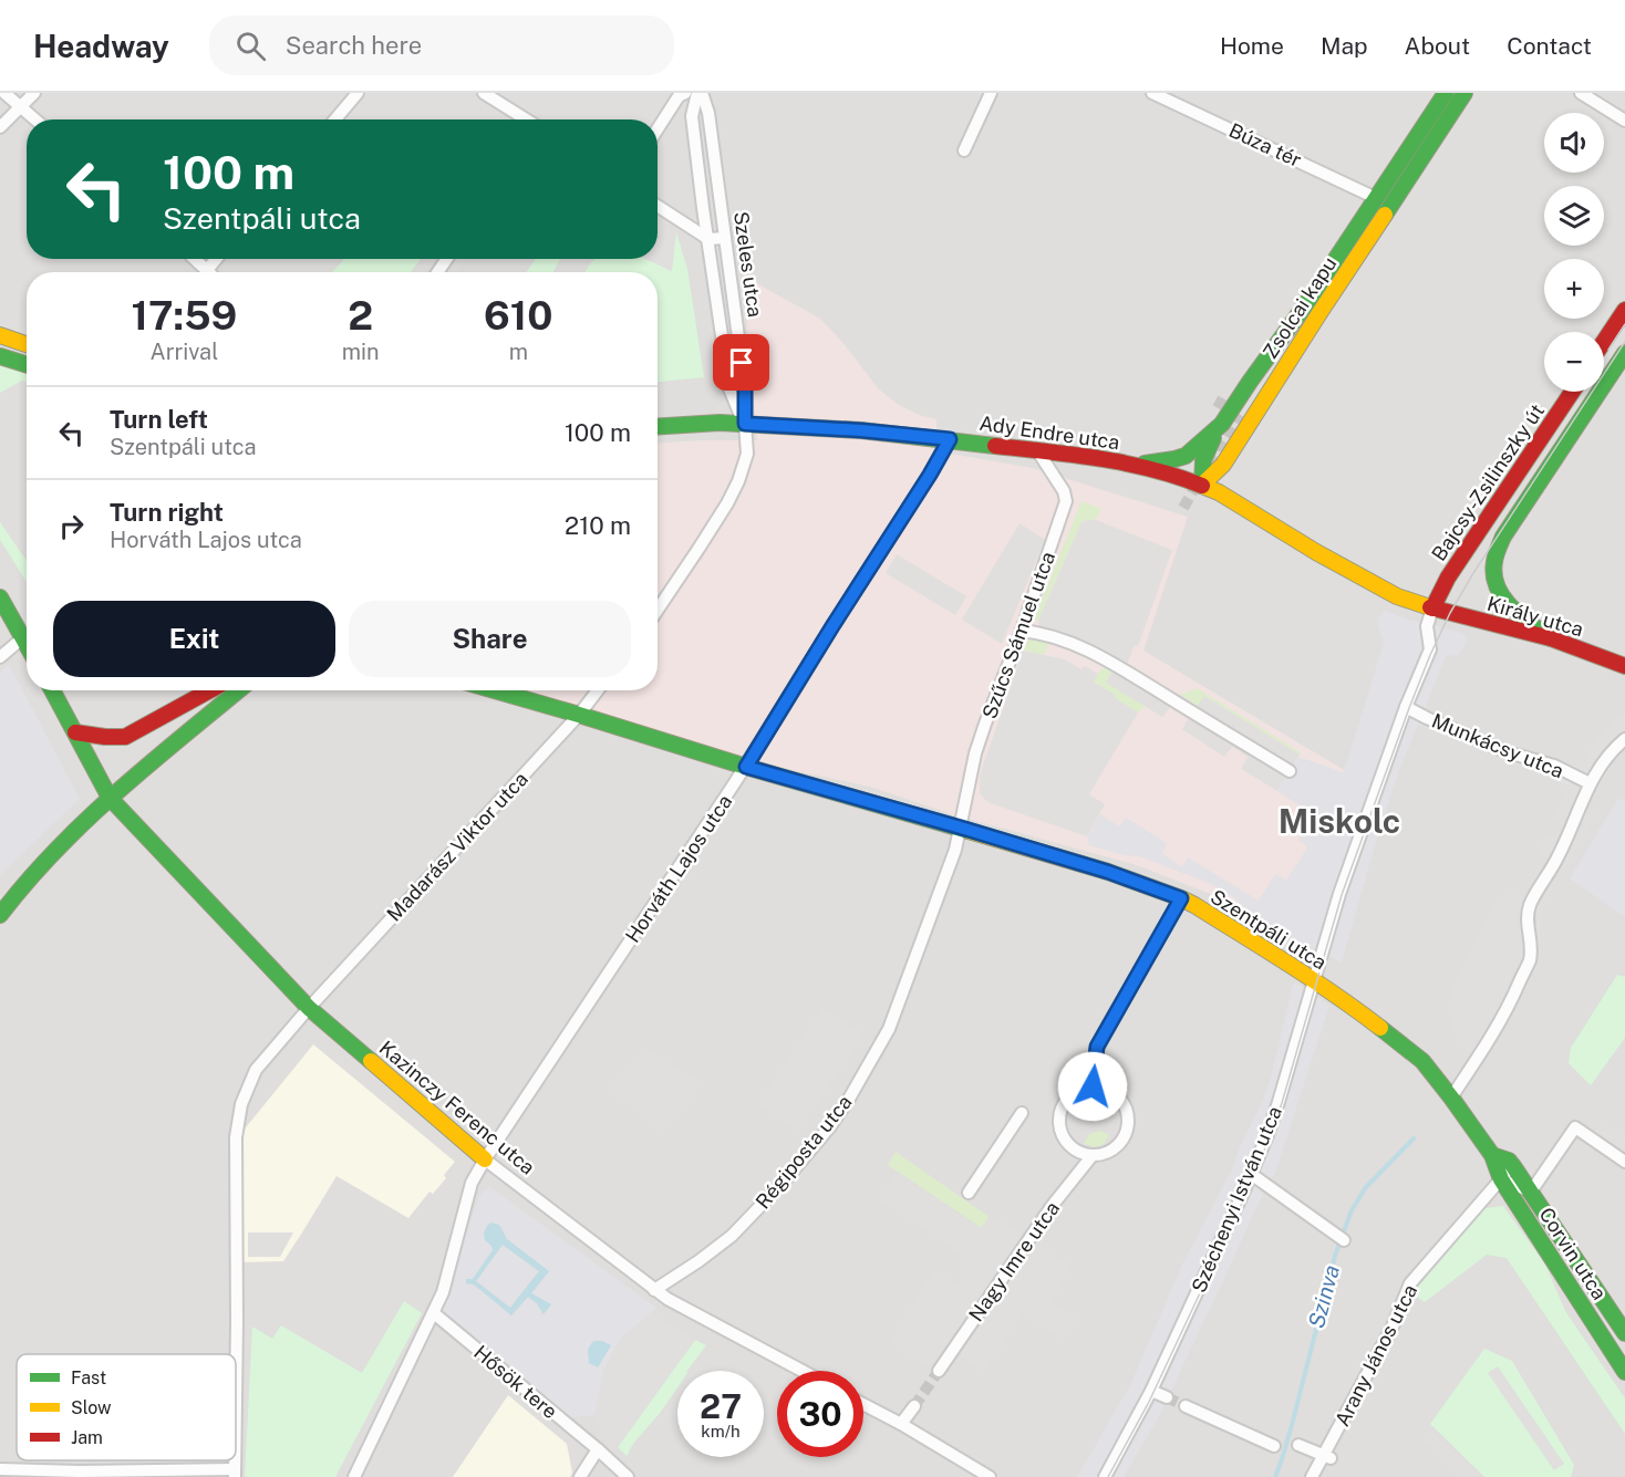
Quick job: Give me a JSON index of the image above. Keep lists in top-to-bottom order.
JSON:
{
  "streets": {
    "street": [
      "Búza tér",
      "Szeles utca",
      "Zsolcai kapu",
      "Ady Endre utca",
      "Bajcsy-Zsilinszky út",
      "Király utca",
      "Szűcs Sámuel utca",
      "Munkácsy utca",
      "Madarász Viktor utca",
      "Horváth Lajos utca",
      "Szentpáli utca",
      "Kazinczy Ferenc utca",
      "Régiposta utca",
      "Széchenyi István utca",
      "Corvin utca",
      "Nagy Imre utca",
      "Arany János utca",
      "Hősök tere"
    ]
  },
  "crossings": [
    ["Búza tér", "Zsolcai kapu"],
    ["Szeles utca", "Ady Endre utca"],
    ["Zsolcai kapu", "Ady Endre utca"],
    ["Ady Endre utca", "Bajcsy-Zsilinszky út"],
    ["Ady Endre utca", "Király utca"],
    ["Ady Endre utca", "Szűcs Sámuel utca"],
    ["Ady Endre utca", "Horváth Lajos utca"],
    ["Ady Endre utca", "Széchenyi István utca"],
    ["Bajcsy-Zsilinszky út", "Király utca"],
    ["Bajcsy-Zsilinszky út", "Széchenyi István utca"],
    ["Király utca", "Széchenyi István utca"],
    ["Szűcs Sámuel utca", "Szentpáli utca"],
    ["Szűcs Sámuel utca", "Régiposta utca"],
    ["Munkácsy utca", "Széchenyi István utca"],
    ["Madarász Viktor utca", "Szentpáli utca"],
    ["Madarász Viktor utca", "Kazinczy Ferenc utca"],
    ["Horváth Lajos utca", "Szentpáli utca"],
    ["Horváth Lajos utca", "Kazinczy Ferenc utca"],
    ["Horváth Lajos utca", "Hősök tere"],
    ["Szentpáli utca", "Régiposta utca"],
    ["Szentpáli utca", "Széchenyi István utca"],
    ["Szentpáli utca", "Corvin utca"],
    ["Kazinczy Ferenc utca", "Régiposta utca"],
    ["Corvin utca", "Arany János utca"]
  ],
  "districts": ["Miskolc"],
  "water": ["Szinva"],
  "legend": ["Fast", "Slow", "Jam"],
  "page": {
    "header": "Headway",
    "search": "Search here",
    "nav": [
      "Home",
      "Map",
      "About",
      "Contact"
    ],
    "map_buttons": ["+", "−"],
    "turn": ["100 m", "Szentpáli utca"],
    "eta": [
      "17:59",
      "Arrival",
      "2",
      "min",
      "610",
      "m"
    ],
    "list": [
      {
        "name": "Turn left",
        "note": "Szentpáli utca",
        "value": "100 m"
      },
      {
        "name": "Turn right",
        "note": "Horváth Lajos utca",
        "value": "210 m"
      }
    ],
    "buttons": ["Exit", "Share"],
    "speed": "27 km/h",
    "limit": "30"
  }
}
